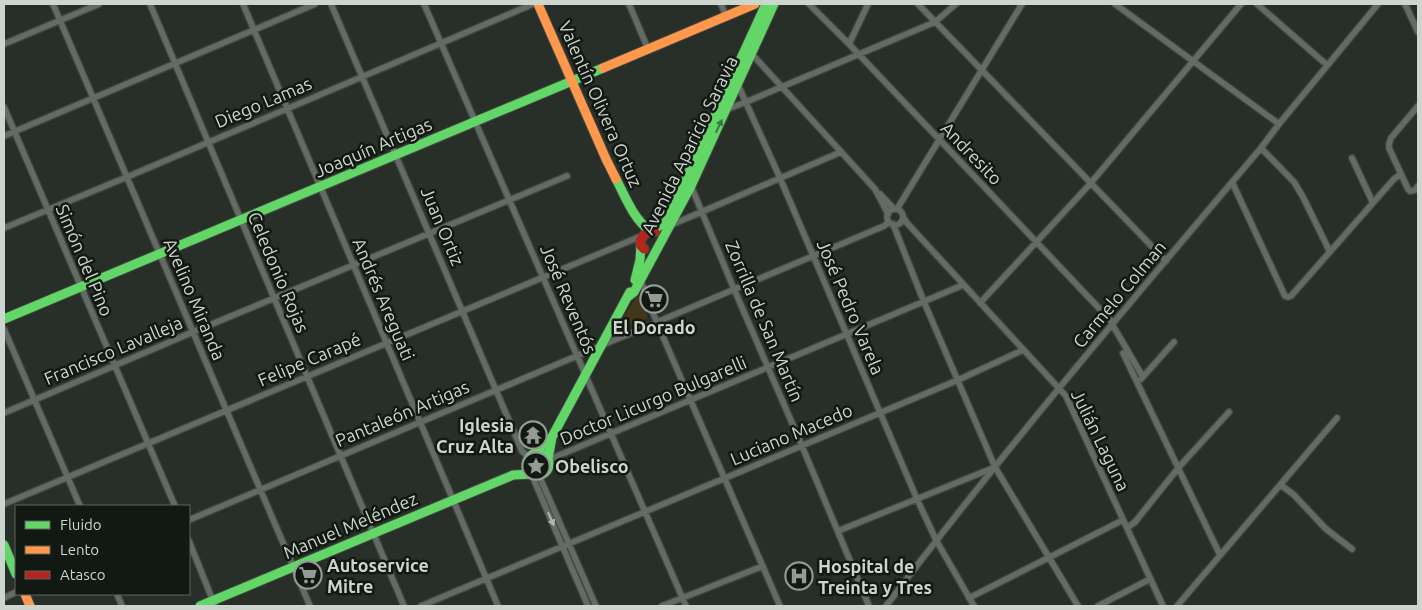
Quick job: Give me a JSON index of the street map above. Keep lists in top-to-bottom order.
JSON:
{
  "streets": {
    "street": [
      "Diego Lamas",
      "Valentín Olivera Ortuz",
      "Avenida Aparicio Saravia",
      "Joaquín Artigas",
      "Andresito",
      "Juan Ortiz",
      "Simón del Pino",
      "Celedonio Rojas",
      "Carmelo Colman",
      "Avelino Miranda",
      "Andrés Areguati",
      "José Reventós",
      "José Pedro Varela",
      "Zorrilla de San Martín",
      "Francisco Lavalleja",
      "Felipe Carapé",
      "Doctor Licurgo Bulgarelli",
      "Pantaleón Artigas",
      "Luciano Macedo",
      "Julián Laguna",
      "Manuel Meléndez"
    ]
  },
  "crossings": [
    ["Diego Lamas", "Juan Ortiz"],
    ["Diego Lamas", "Simón del Pino"],
    ["Diego Lamas", "Celedonio Rojas"],
    ["Diego Lamas", "Avelino Miranda"],
    ["Diego Lamas", "Andrés Areguati"],
    ["Diego Lamas", "José Reventós"],
    ["Valentín Olivera Ortuz", "Avenida Aparicio Saravia"],
    ["Valentín Olivera Ortuz", "Joaquín Artigas"],
    ["Valentín Olivera Ortuz", "Felipe Carapé"],
    ["Avenida Aparicio Saravia", "Juan Ortiz"],
    ["Avenida Aparicio Saravia", "José Reventós"],
    ["Avenida Aparicio Saravia", "José Pedro Varela"],
    ["Avenida Aparicio Saravia", "Zorrilla de San Martín"],
    ["Avenida Aparicio Saravia", "Felipe Carapé"],
    ["Avenida Aparicio Saravia", "Doctor Licurgo Bulgarelli"],
    ["Avenida Aparicio Saravia", "Pantaleón Artigas"],
    ["Avenida Aparicio Saravia", "Manuel Meléndez"],
    ["Joaquín Artigas", "Juan Ortiz"],
    ["Joaquín Artigas", "Simón del Pino"],
    ["Joaquín Artigas", "Celedonio Rojas"],
    ["Joaquín Artigas", "Avelino Miranda"],
    ["Joaquín Artigas", "Andrés Areguati"],
    ["Joaquín Artigas", "José Reventós"],
    ["Andresito", "Carmelo Colman"],
    ["Juan Ortiz", "Francisco Lavalleja"],
    ["Juan Ortiz", "Felipe Carapé"],
    ["Juan Ortiz", "Doctor Licurgo Bulgarelli"],
    ["Juan Ortiz", "Pantaleón Artigas"],
    ["Juan Ortiz", "Manuel Meléndez"],
    ["Simón del Pino", "Francisco Lavalleja"],
    ["Simón del Pino", "Felipe Carapé"],
    ["Celedonio Rojas", "Francisco Lavalleja"],
    ["Celedonio Rojas", "Felipe Carapé"],
    ["Celedonio Rojas", "Pantaleón Artigas"],
    ["Celedonio Rojas", "Manuel Meléndez"],
    ["Carmelo Colman", "José Pedro Varela"],
    ["Carmelo Colman", "Julián Laguna"],
    ["Avelino Miranda", "Francisco Lavalleja"],
    ["Avelino Miranda", "Felipe Carapé"],
    ["Avelino Miranda", "Pantaleón Artigas"],
    ["Avelino Miranda", "Manuel Meléndez"],
    ["Andrés Areguati", "Francisco Lavalleja"],
    ["Andrés Areguati", "Felipe Carapé"],
    ["Andrés Areguati", "Pantaleón Artigas"],
    ["Andrés Areguati", "Luciano Macedo"],
    ["Andrés Areguati", "Manuel Meléndez"],
    ["José Reventós", "Francisco Lavalleja"],
    ["José Reventós", "Felipe Carapé"],
    ["José Reventós", "Doctor Licurgo Bulgarelli"],
    ["José Reventós", "Pantaleón Artigas"],
    ["José Reventós", "Luciano Macedo"],
    ["José Pedro Varela", "Doctor Licurgo Bulgarelli"],
    ["José Pedro Varela", "Pantaleón Artigas"],
    ["José Pedro Varela", "Luciano Macedo"],
    ["Zorrilla de San Martín", "Doctor Licurgo Bulgarelli"],
    ["Zorrilla de San Martín", "Pantaleón Artigas"],
    ["Zorrilla de San Martín", "Luciano Macedo"],
    ["Doctor Licurgo Bulgarelli", "Julián Laguna"],
    ["Doctor Licurgo Bulgarelli", "Manuel Meléndez"],
    ["Pantaleón Artigas", "Julián Laguna"],
    ["Luciano Macedo", "Julián Laguna"]
  ],
  "places": {
    "supermarket": ["El Dorado", "Autoservice Mitre"],
    "temple": ["Iglesia Cruz Alta"],
    "place": ["Obelisco"],
    "hospital": ["Hospital de Treinta y Tres"]
  },
  "legend": ["Fluido", "Lento", "Atasco"]
}
